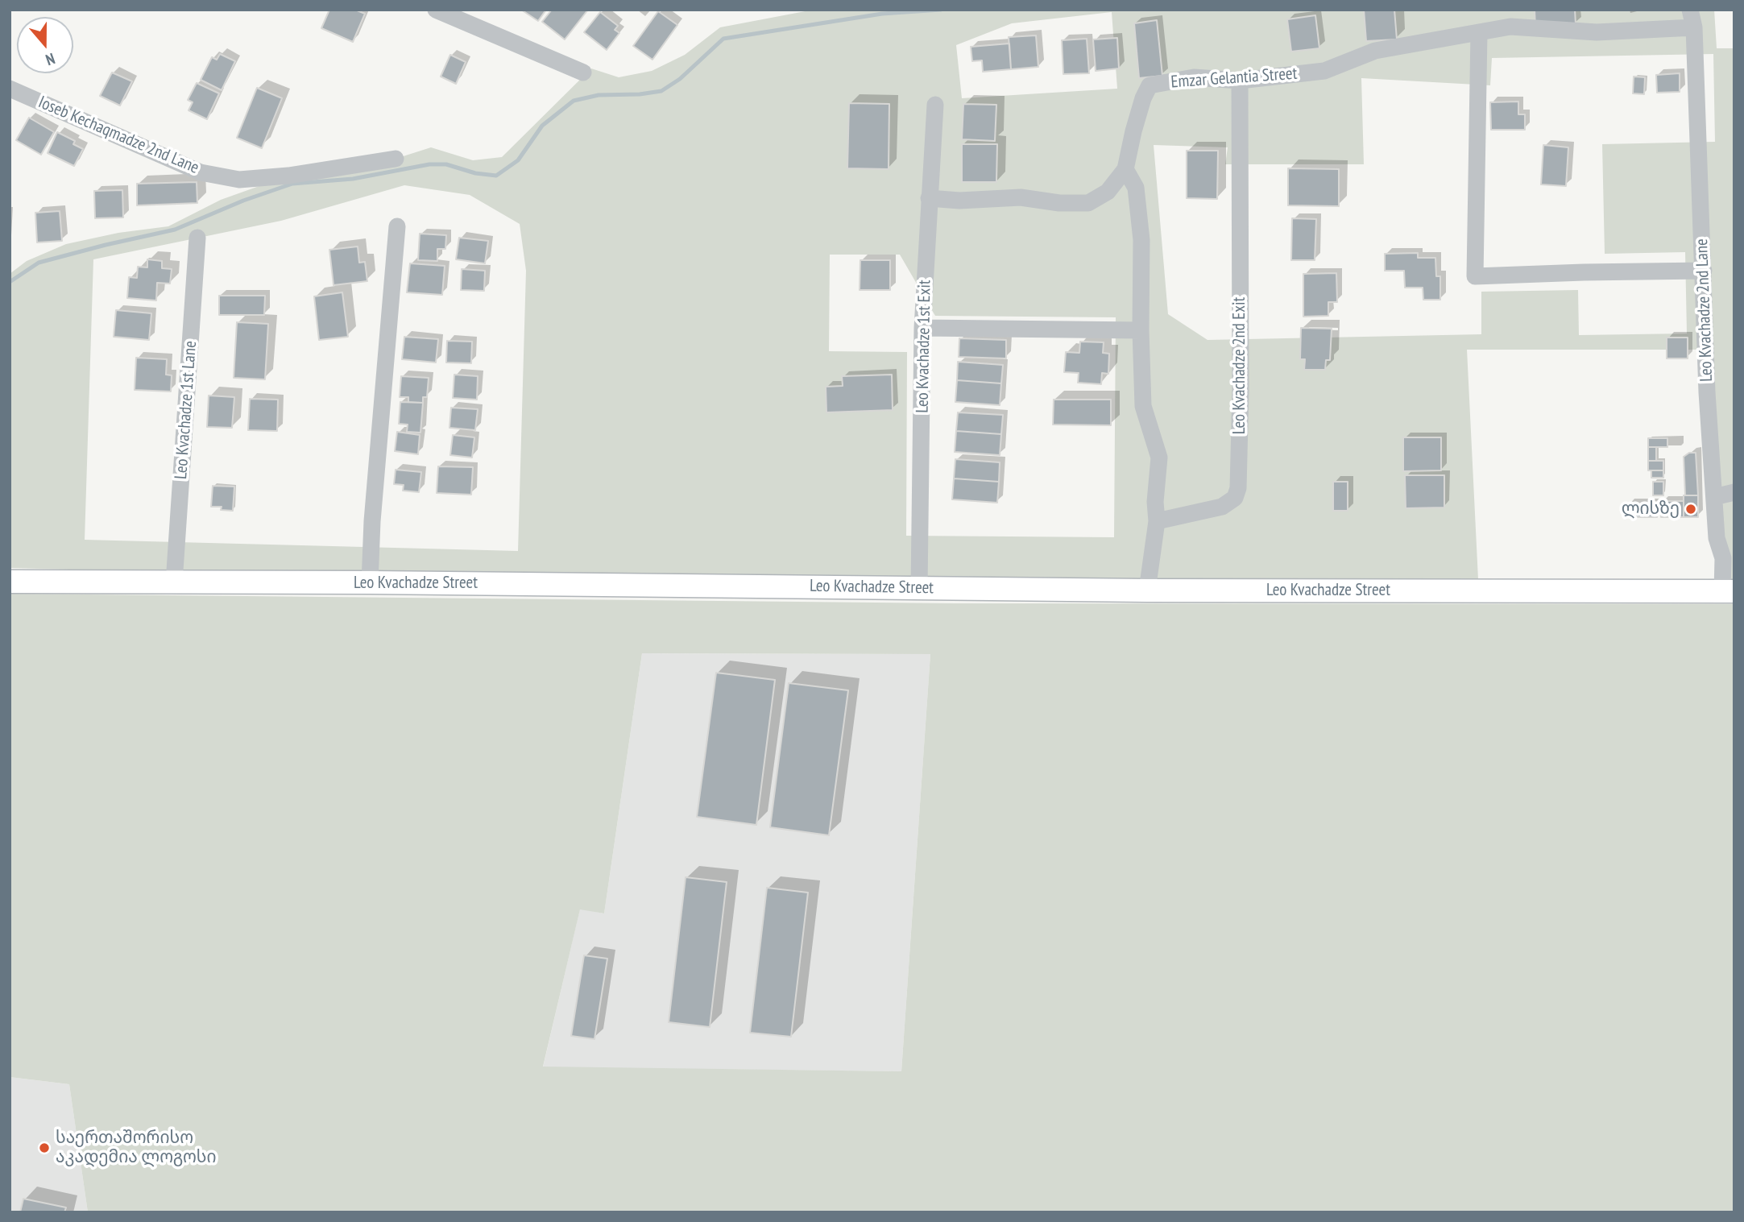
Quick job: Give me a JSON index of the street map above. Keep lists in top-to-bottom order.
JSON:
{
  "streets": {
    "main road": ["Leo Kvachadze Street"],
    "street": [
      "Emzar Gelantia Street",
      "Ioseb Kechaqmadze 2nd Lane",
      "Leo Kvachadze 2nd Lane",
      "Leo Kvachadze 1st Exit",
      "Leo Kvachadze 2nd Exit",
      "Leo Kvachadze 1st Lane"
    ]
  },
  "crossings": [
    ["Emzar Gelantia Street", "Leo Kvachadze 2nd Lane"],
    ["Emzar Gelantia Street", "Leo Kvachadze 1st Exit"],
    ["Emzar Gelantia Street", "Leo Kvachadze 2nd Exit"],
    ["Leo Kvachadze 2nd Lane", "Leo Kvachadze Street"],
    ["Leo Kvachadze 1st Exit", "Leo Kvachadze Street"],
    ["Leo Kvachadze 1st Lane", "Leo Kvachadze Street"]
  ],
  "places": ["ლისზე", "საერთაშორისო აკადემია ლოგოსი"],
  "north": "bottom"
}
